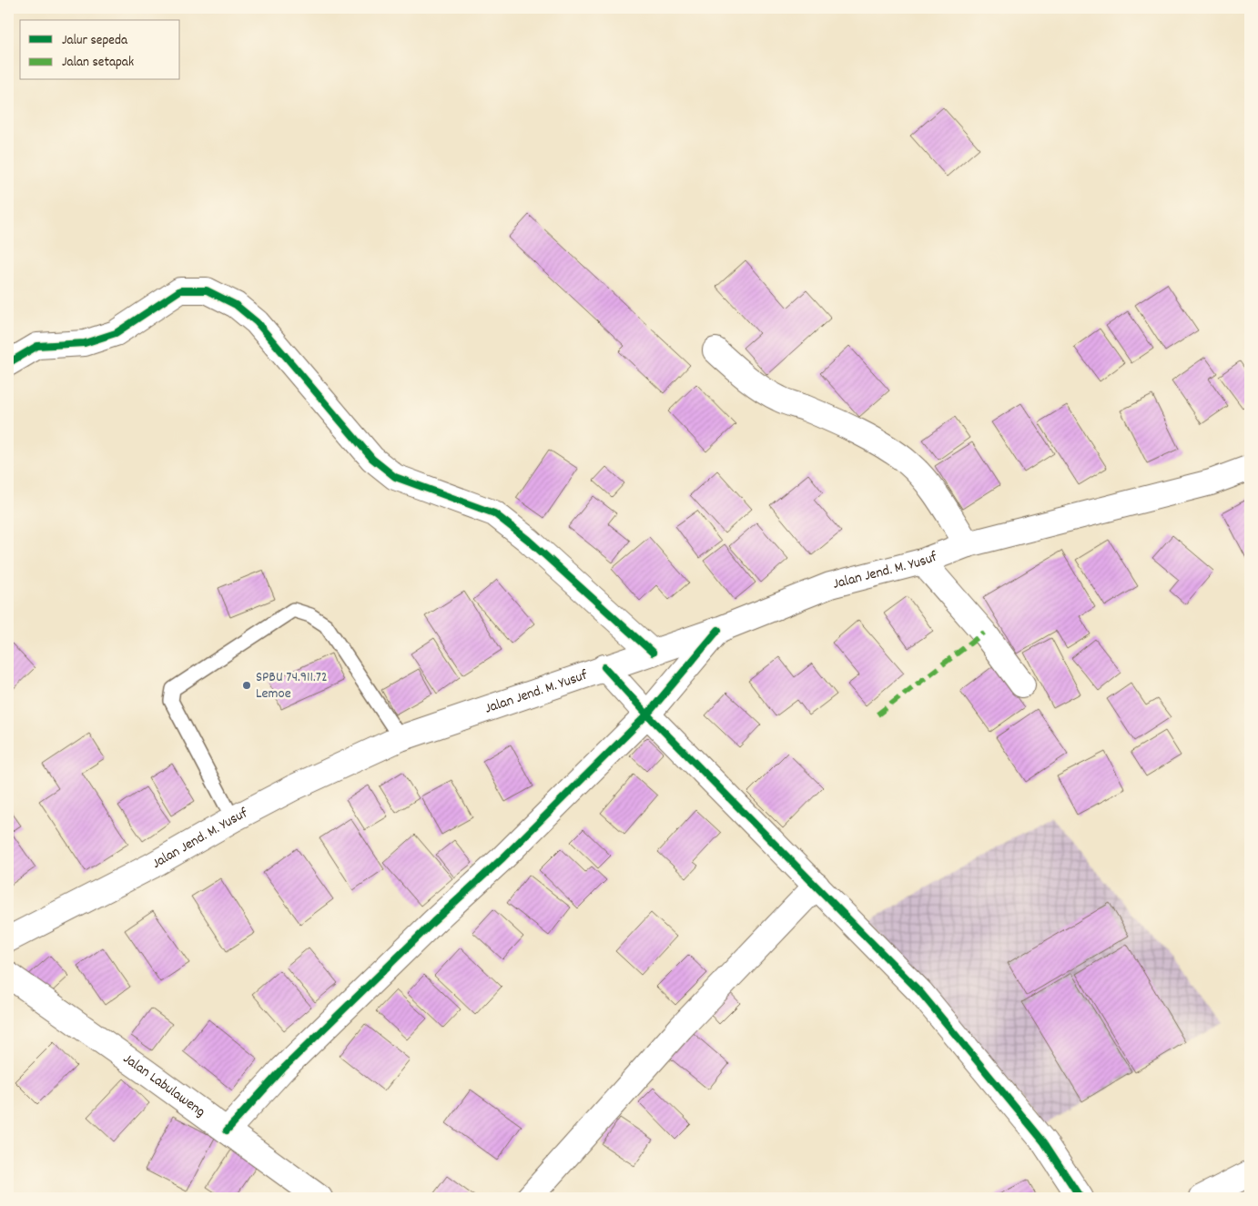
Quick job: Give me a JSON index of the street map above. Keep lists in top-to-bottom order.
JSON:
{
  "streets": {
    "main road": ["Jalan Jend. M. Yusuf", "Jalan Labulaweng"]
  },
  "places": ["SPBU 74.911.72 Lemoe"],
  "legend": ["Jalur sepeda", "Jalan setapak"]
}
